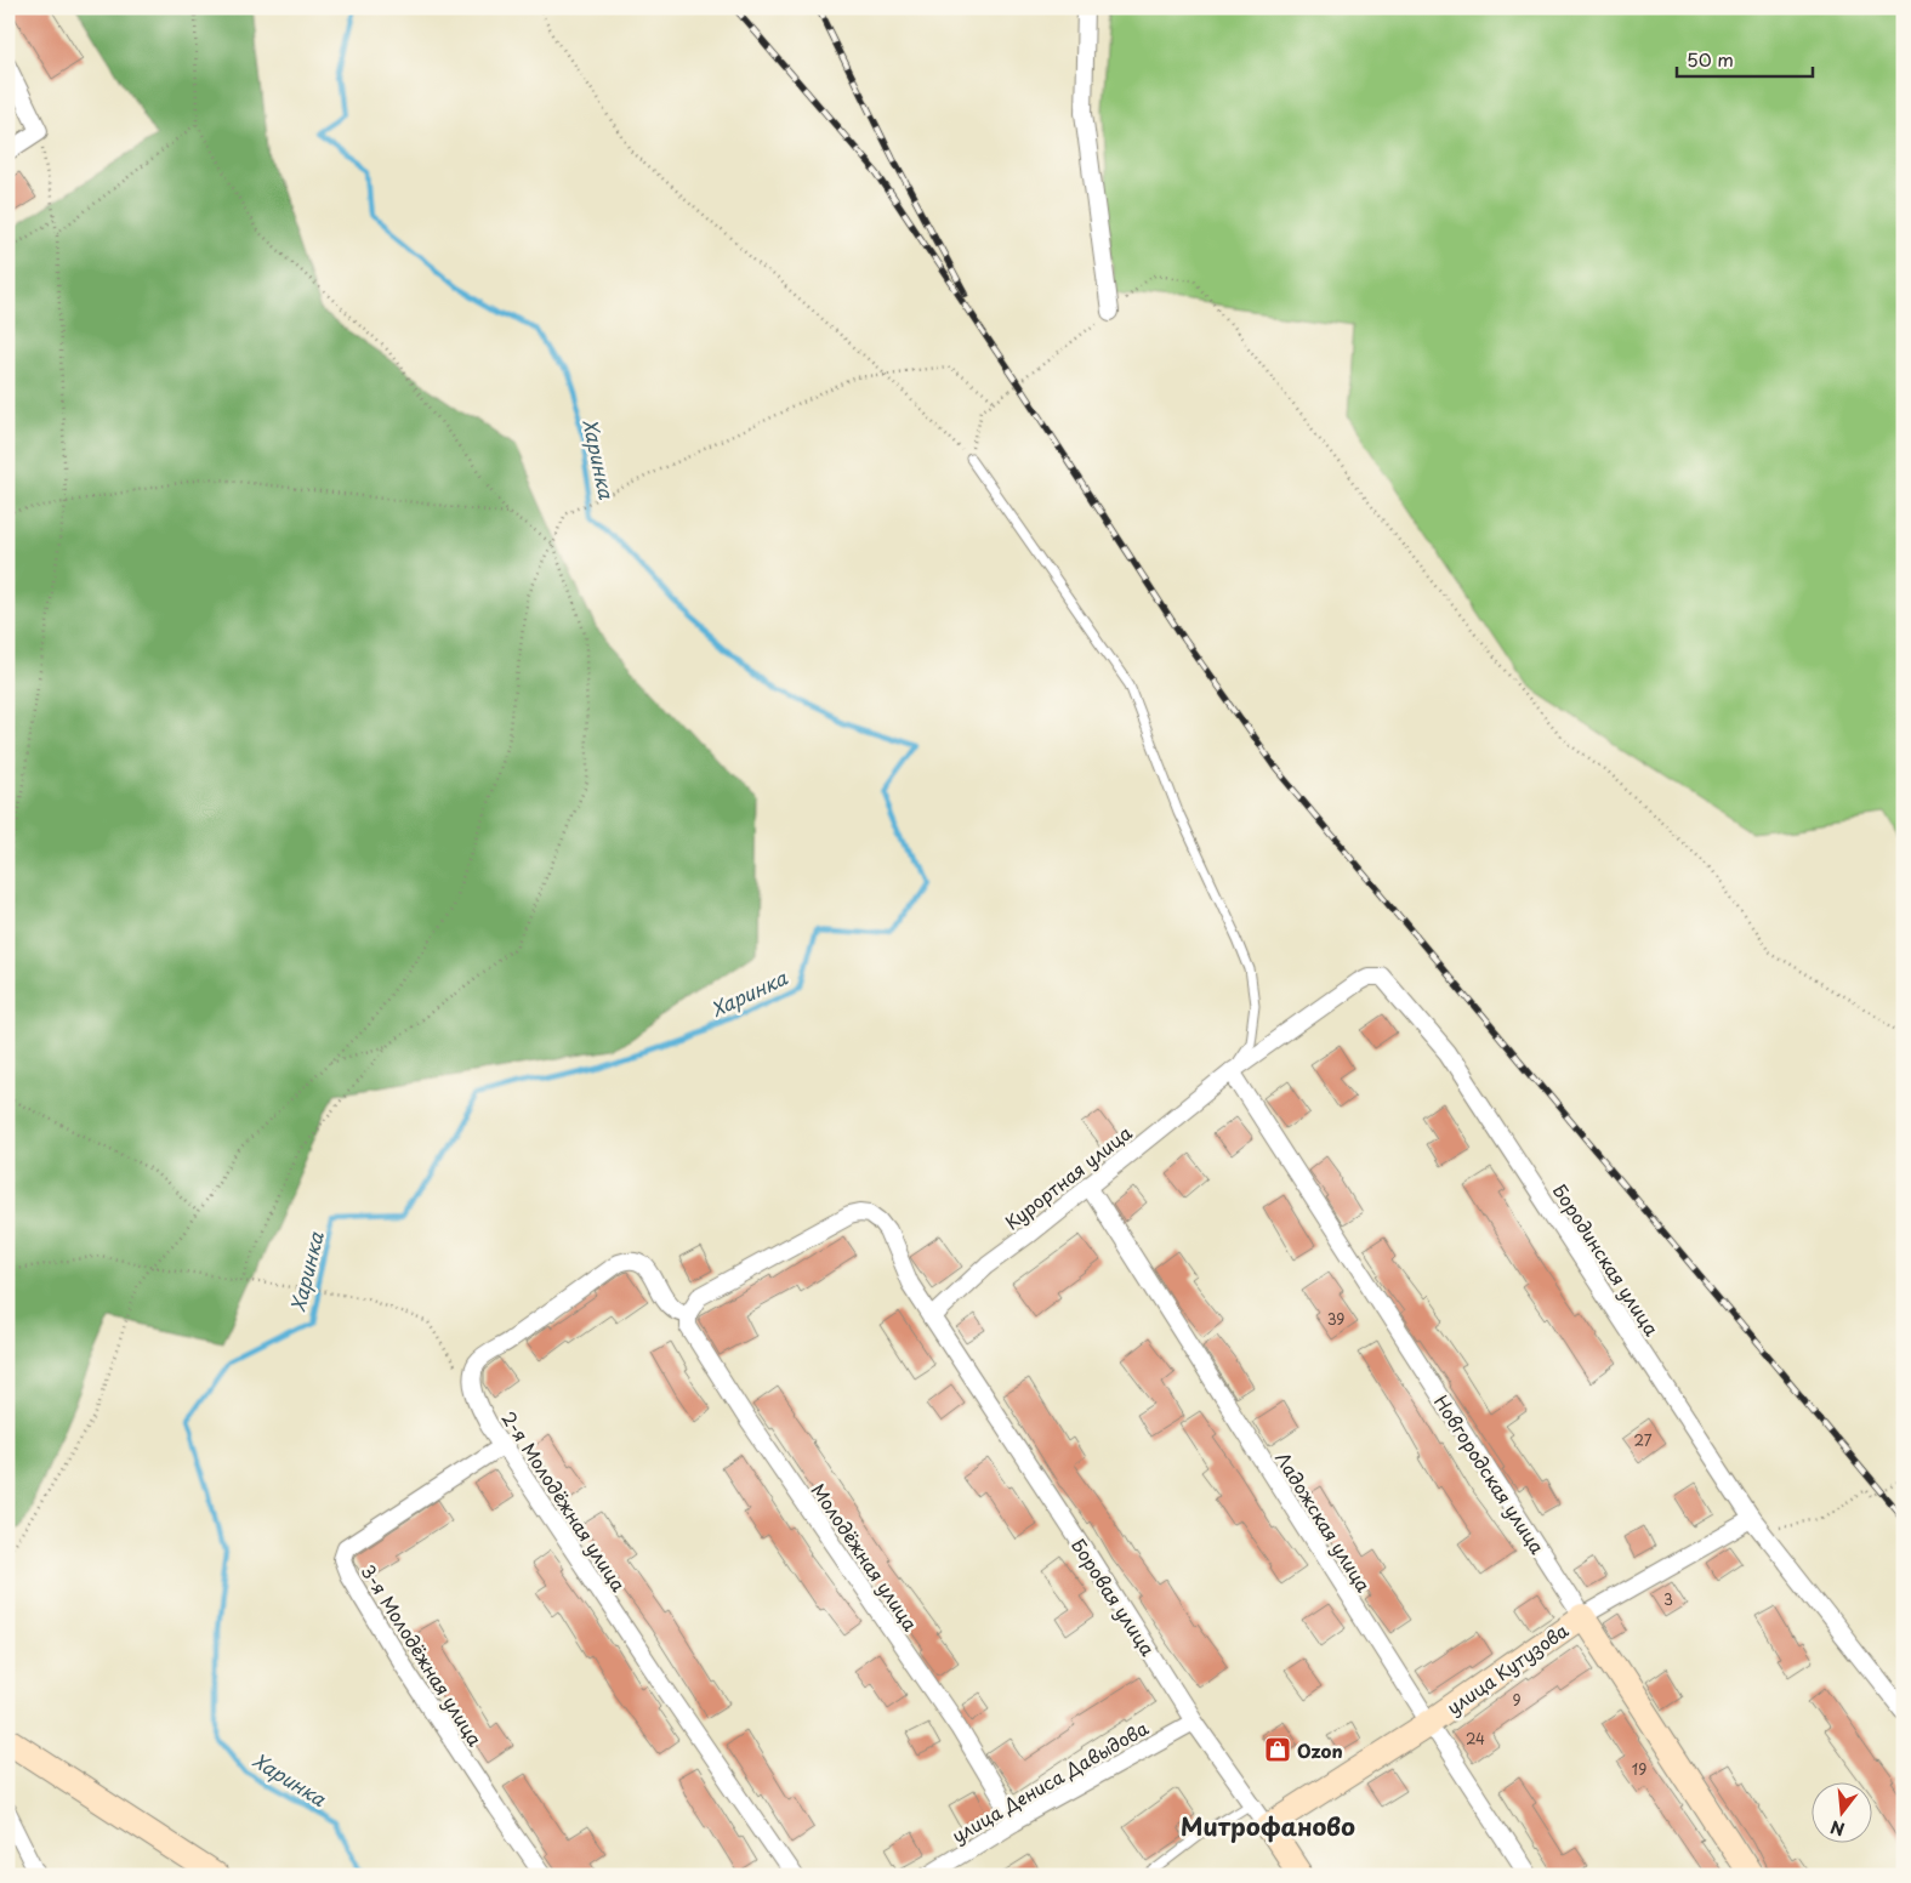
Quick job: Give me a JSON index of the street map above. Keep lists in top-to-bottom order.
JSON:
{
  "streets": {
    "street": [
      "Курортная улица",
      "Бородинская улица",
      "Новгородская улица",
      "2-я Молодёжная улица",
      "Ладожская улица",
      "Молодёжная улица",
      "Боровая улица",
      "3-я Молодёжная улица",
      "улица Кутузова",
      "улица Дениса Давыдова"
    ]
  },
  "crossings": [
    ["Курортная улица", "Бородинская улица"],
    ["Курортная улица", "Новгородская улица"],
    ["Курортная улица", "Ладожская улица"],
    ["Курортная улица", "Боровая улица"],
    ["Бородинская улица", "Новгородская улица"],
    ["Бородинская улица", "улица Кутузова"],
    ["Новгородская улица", "улица Кутузова"],
    ["2-я Молодёжная улица", "3-я Молодёжная улица"],
    ["Ладожская улица", "улица Кутузова"],
    ["Молодёжная улица", "Боровая улица"],
    ["Молодёжная улица", "улица Дениса Давыдова"],
    ["Боровая улица", "улица Кутузова"],
    ["Боровая улица", "улица Дениса Давыдова"]
  ],
  "districts": ["Митрофаново"],
  "water": ["Харинка"],
  "places": {
    "shop": ["Ozon"]
  },
  "house_numbers": [
    "39",
    "27",
    "3",
    "9",
    "24",
    "19"
  ],
  "scale_bar": "50 m",
  "north": "bottom"
}
